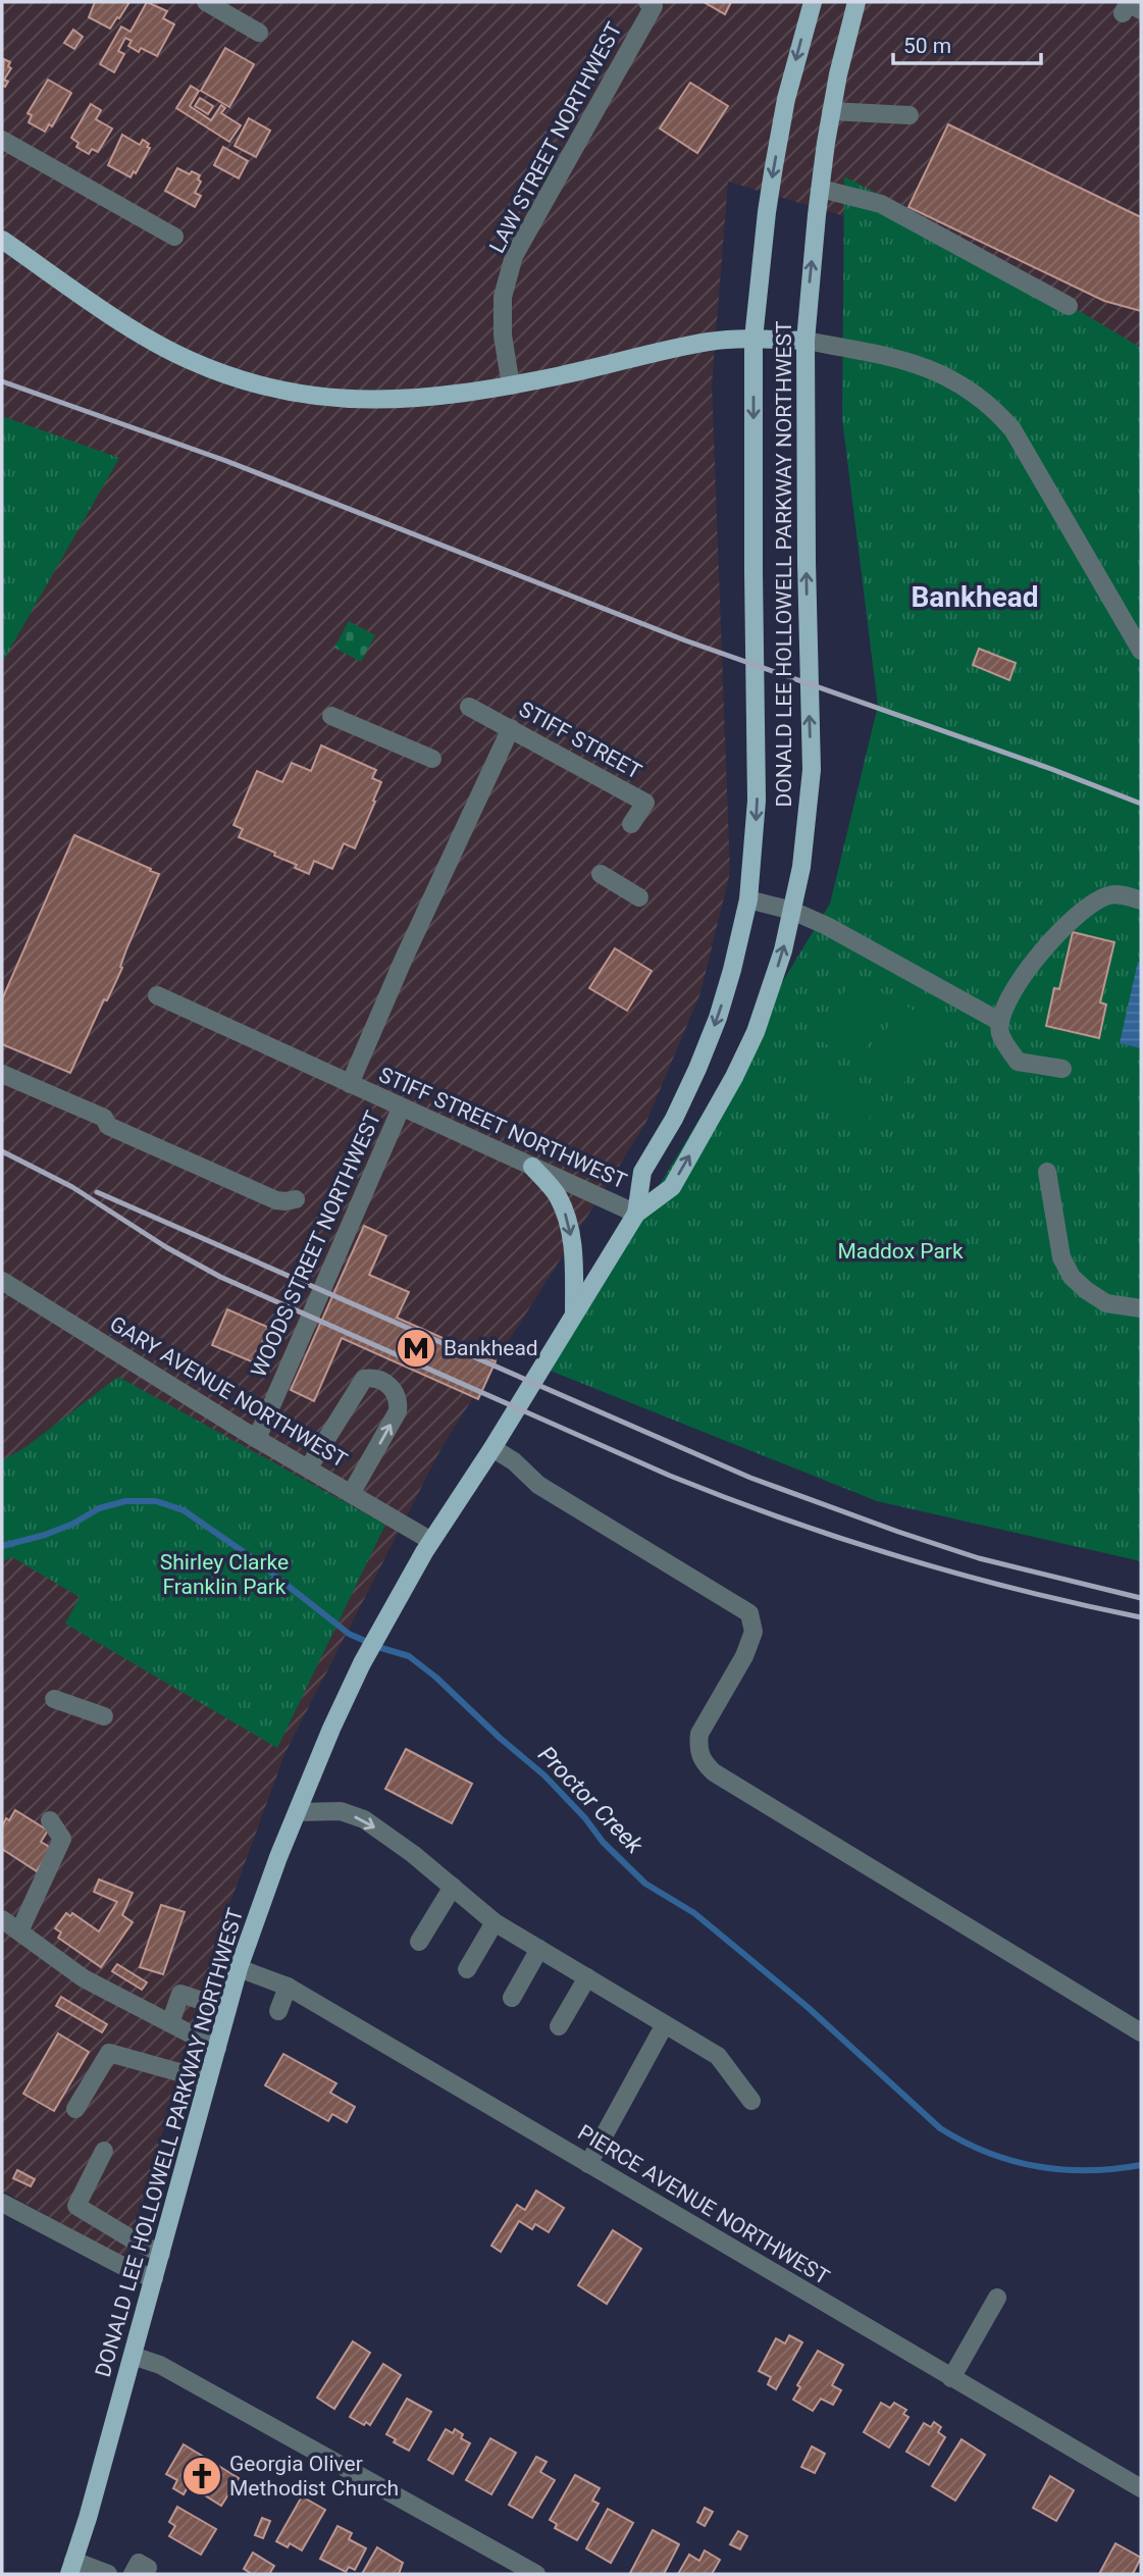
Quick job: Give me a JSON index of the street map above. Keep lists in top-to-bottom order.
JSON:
{
  "streets": {
    "main road": ["DONALD LEE HOLLOWELL PARKWAY NORTHWEST"],
    "street": [
      "LAW STREET NORTHWEST",
      "STIFF STREET",
      "STIFF STREET NORTHWEST",
      "WOODS STREET NORTHWEST",
      "GARY AVENUE NORTHWEST",
      "PIERCE AVENUE NORTHWEST"
    ]
  },
  "crossings": [
    ["DONALD LEE HOLLOWELL PARKWAY NORTHWEST", "STIFF STREET NORTHWEST"],
    ["DONALD LEE HOLLOWELL PARKWAY NORTHWEST", "GARY AVENUE NORTHWEST"],
    ["DONALD LEE HOLLOWELL PARKWAY NORTHWEST", "PIERCE AVENUE NORTHWEST"],
    ["STIFF STREET NORTHWEST", "WOODS STREET NORTHWEST"],
    ["WOODS STREET NORTHWEST", "GARY AVENUE NORTHWEST"]
  ],
  "districts": ["Bankhead"],
  "water": ["Proctor Creek"],
  "parks": ["Maddox Park", "Shirley Clarke Franklin Park"],
  "places": {
    "metro station": ["Bankhead"],
    "church": ["Georgia Oliver Methodist Church"]
  },
  "scale_bar": "50 m"
}
